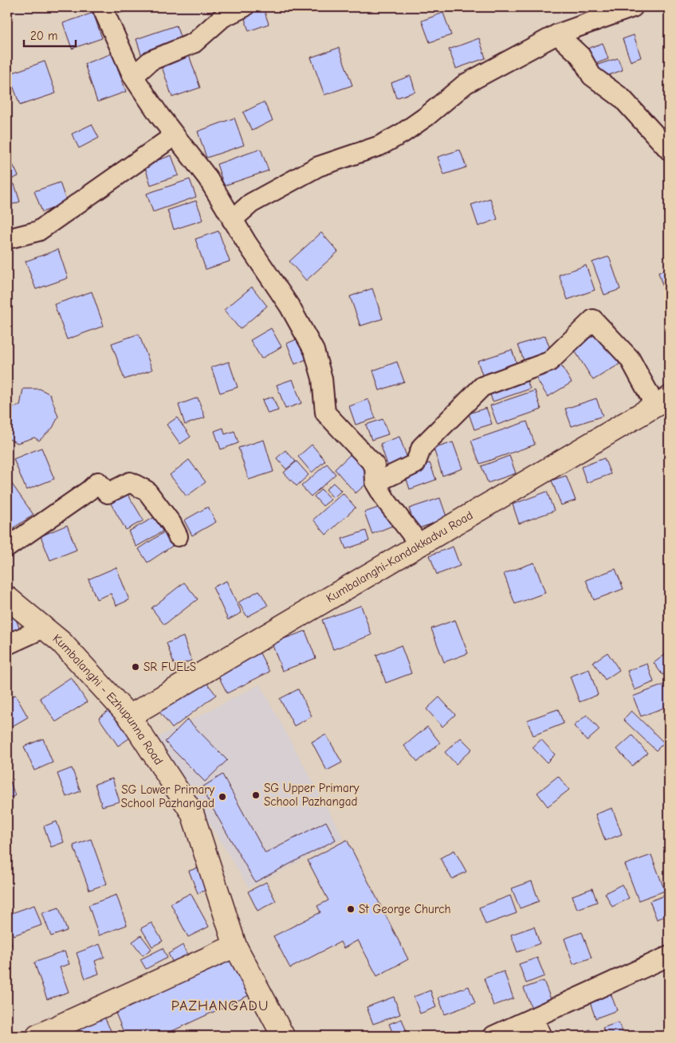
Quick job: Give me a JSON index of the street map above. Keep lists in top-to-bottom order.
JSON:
{
  "streets": {
    "main road": ["Kumbalanghi-Kandakkadvu Road", "Kumbalanghi - Ezhupunna Road"]
  },
  "crossings": [
    ["Kumbalanghi-Kandakkadvu Road", "Kumbalanghi - Ezhupunna Road"]
  ],
  "districts": ["PAZHANGADU"],
  "places": [
    "SR FUELS",
    "SG Upper Primary School Pazhangad",
    "SG Lower Primary School Pazhangad",
    "St George Church"
  ],
  "scale_bar": "20 m"
}
